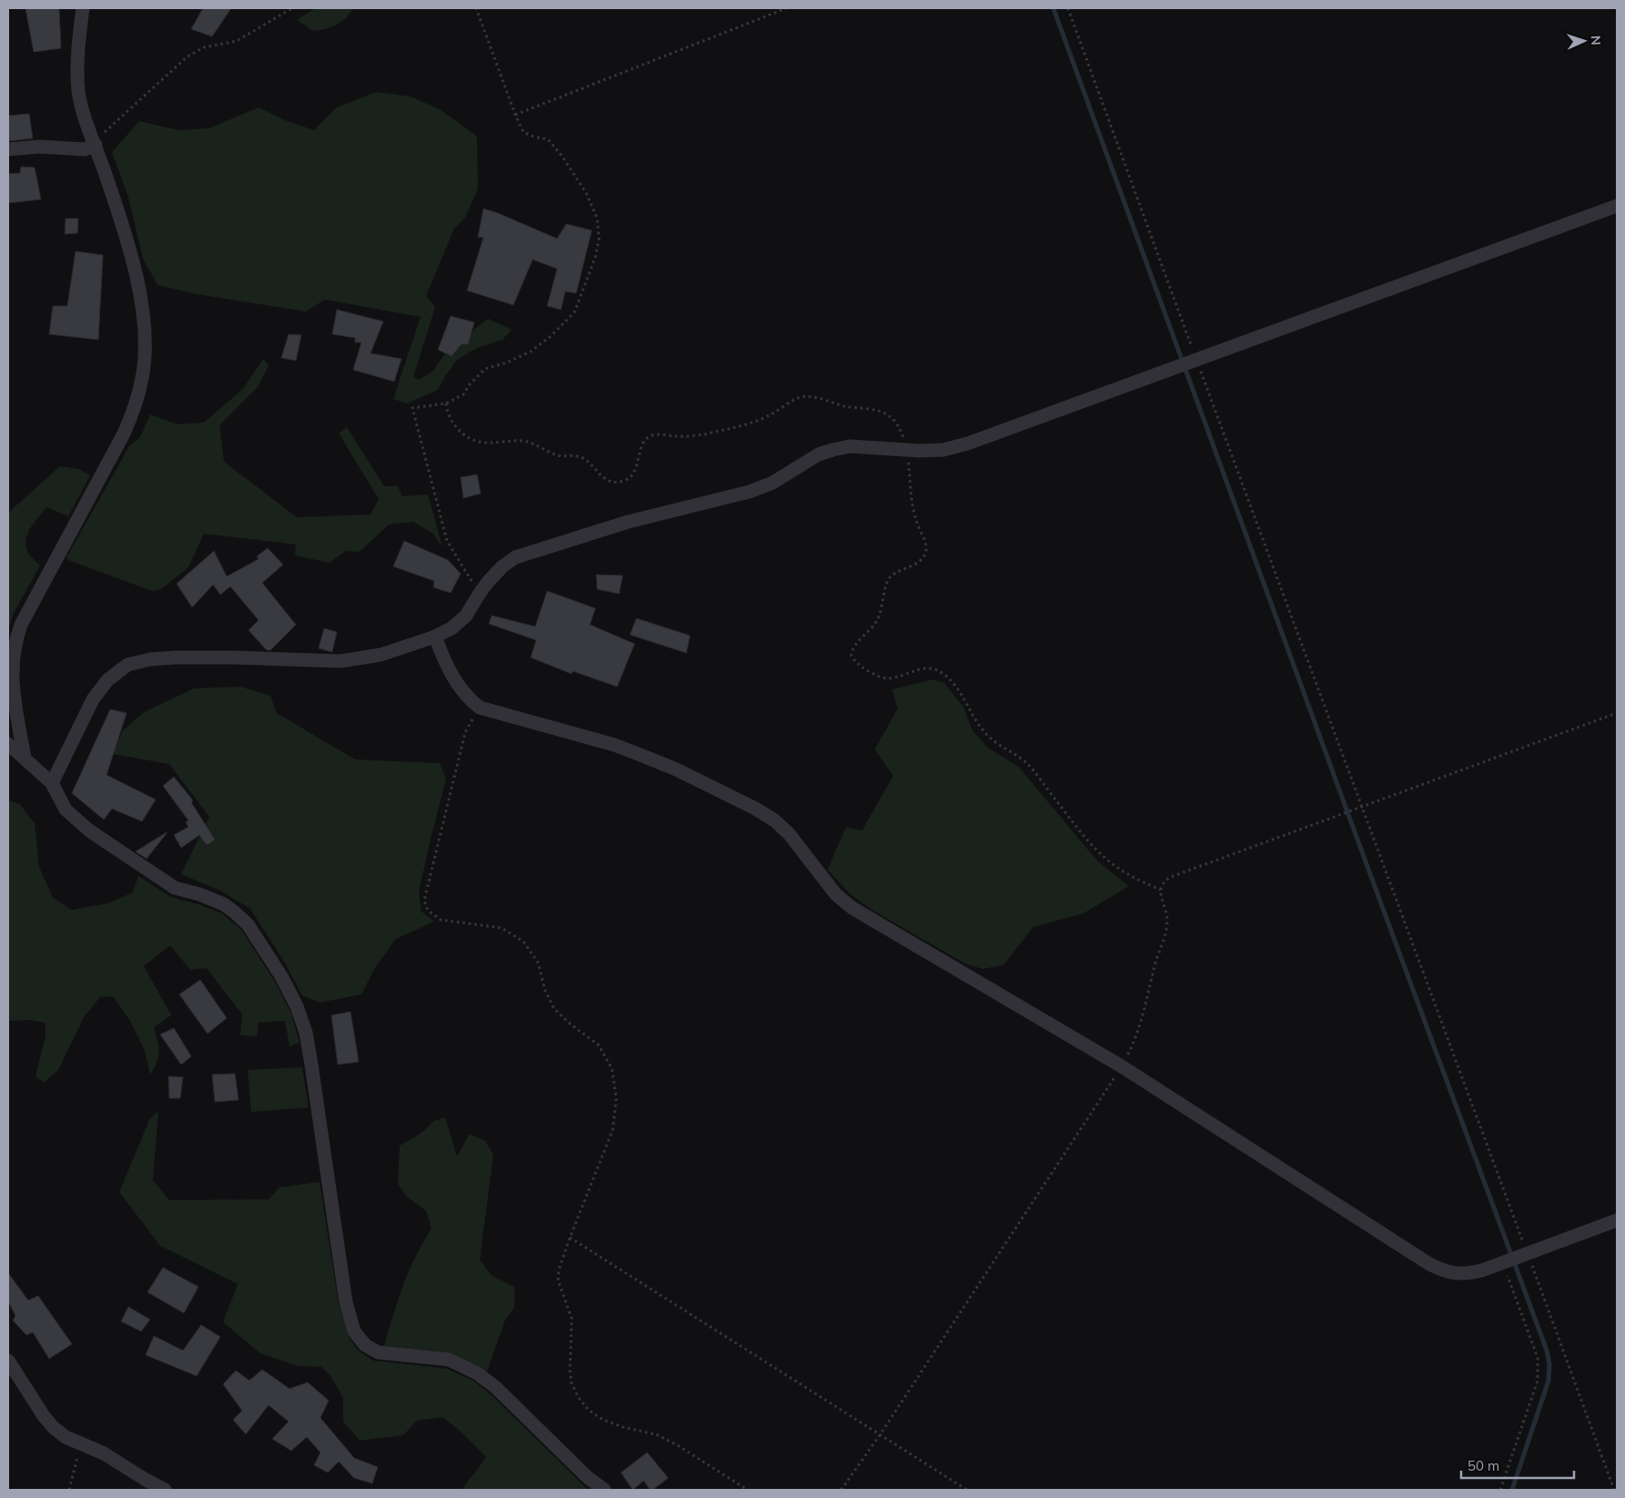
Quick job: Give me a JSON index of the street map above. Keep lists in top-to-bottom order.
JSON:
{
  "scale_bar": "50 m",
  "north": "right"
}
